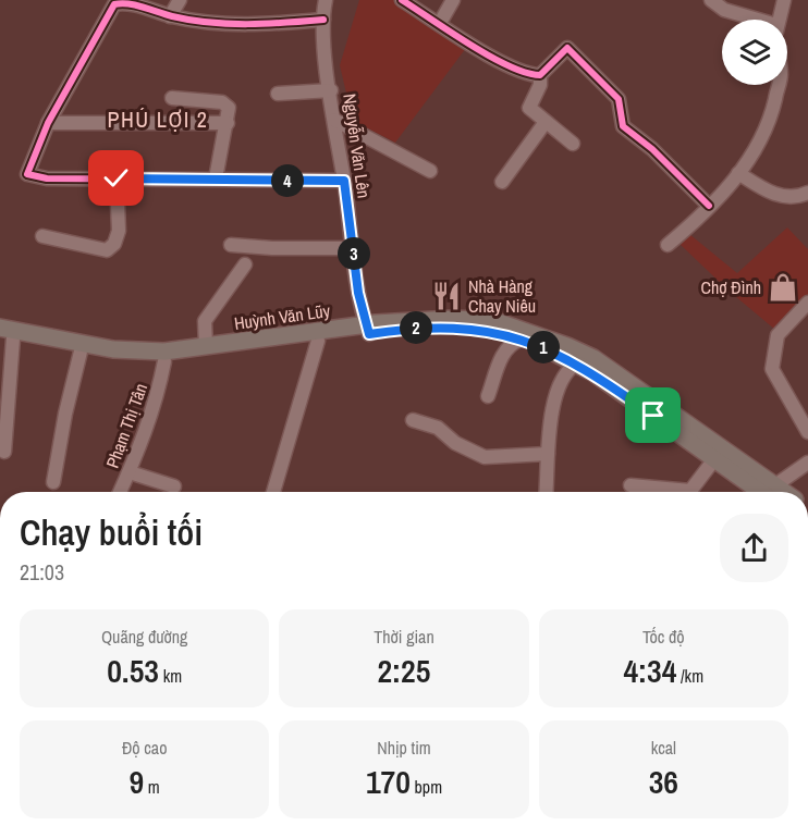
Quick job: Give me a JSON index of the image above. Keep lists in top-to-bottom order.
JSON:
{
  "streets": {
    "main road": ["Huỳnh Văn Lũy"],
    "street": ["Nguyễn Văn Lên", "Phạm Thị Tân"]
  },
  "crossings": [
    ["Nguyễn Văn Lên", "Huỳnh Văn Lũy"],
    ["Huỳnh Văn Lũy", "Phạm Thị Tân"]
  ],
  "districts": ["PHÚ LỢI 2"],
  "places": {
    "shop": ["Chợ Đình"],
    "restaurant": ["Nhà Hàng Chay Niêu"]
  },
  "page": {
    "pins": [
      "4",
      "3",
      "2",
      "1"
    ],
    "heading": ["Chạy buổi tối", "21:03"],
    "stats": [
      ["Quãng đường", "0.53 km"],
      ["Thời gian", "2:25"],
      ["Tốc độ", "4:34 /km"],
      ["Độ cao", "9 m"],
      ["Nhịp tim", "170 bpm"],
      ["kcal", "36"]
    ]
  }
}
